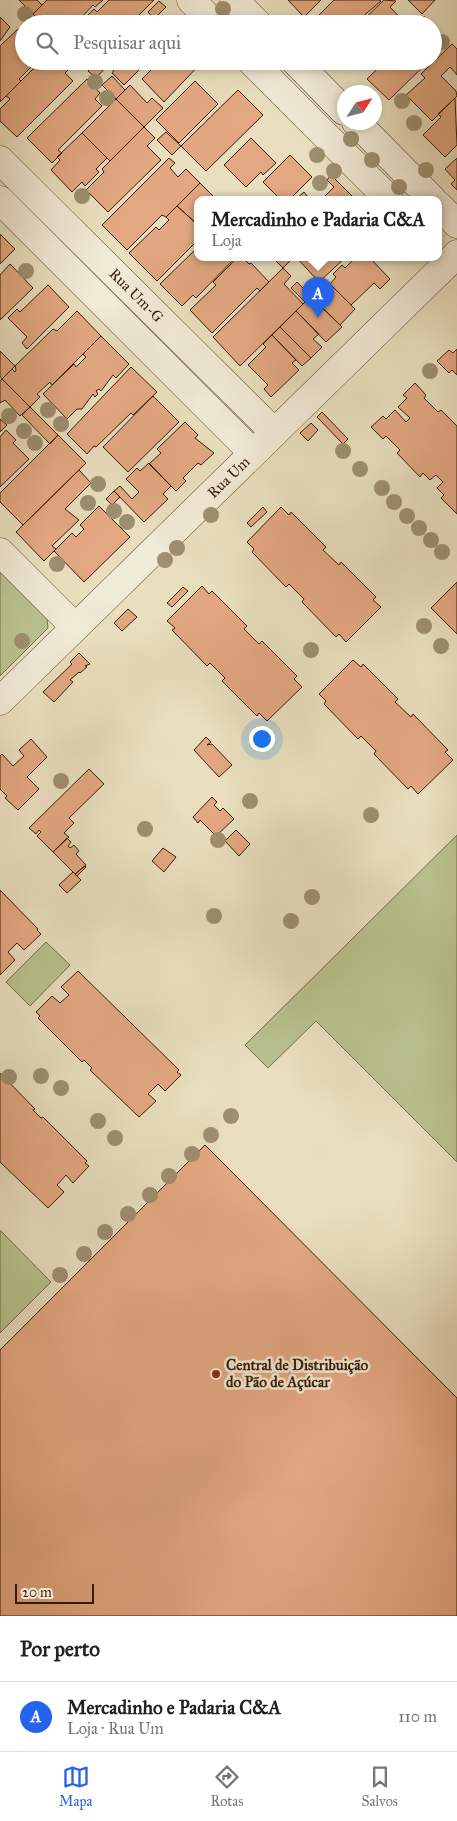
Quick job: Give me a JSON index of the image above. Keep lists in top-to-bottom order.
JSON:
{
  "streets": {
    "street": ["Rua Um-G", "Rua Um"]
  },
  "crossings": [
    ["Rua Um-G", "Rua Um"]
  ],
  "places": ["Central de Distribuição do Pão de Açúcar"],
  "scale_bar": "20 m",
  "north": "top right",
  "page": {
    "search": "Pesquisar aqui",
    "popup": ["Mercadinho e Padaria C&A", "Loja"],
    "pins": "A",
    "scale": "20 m",
    "heading": "Por perto",
    "list": [
      {
        "mark": "A",
        "name": "Mercadinho e Padaria C&A",
        "note": "Loja · Rua Um",
        "value": "110 m"
      }
    ],
    "nav": ["Mapa", "Rotas", "Salvos"]
  }
}
